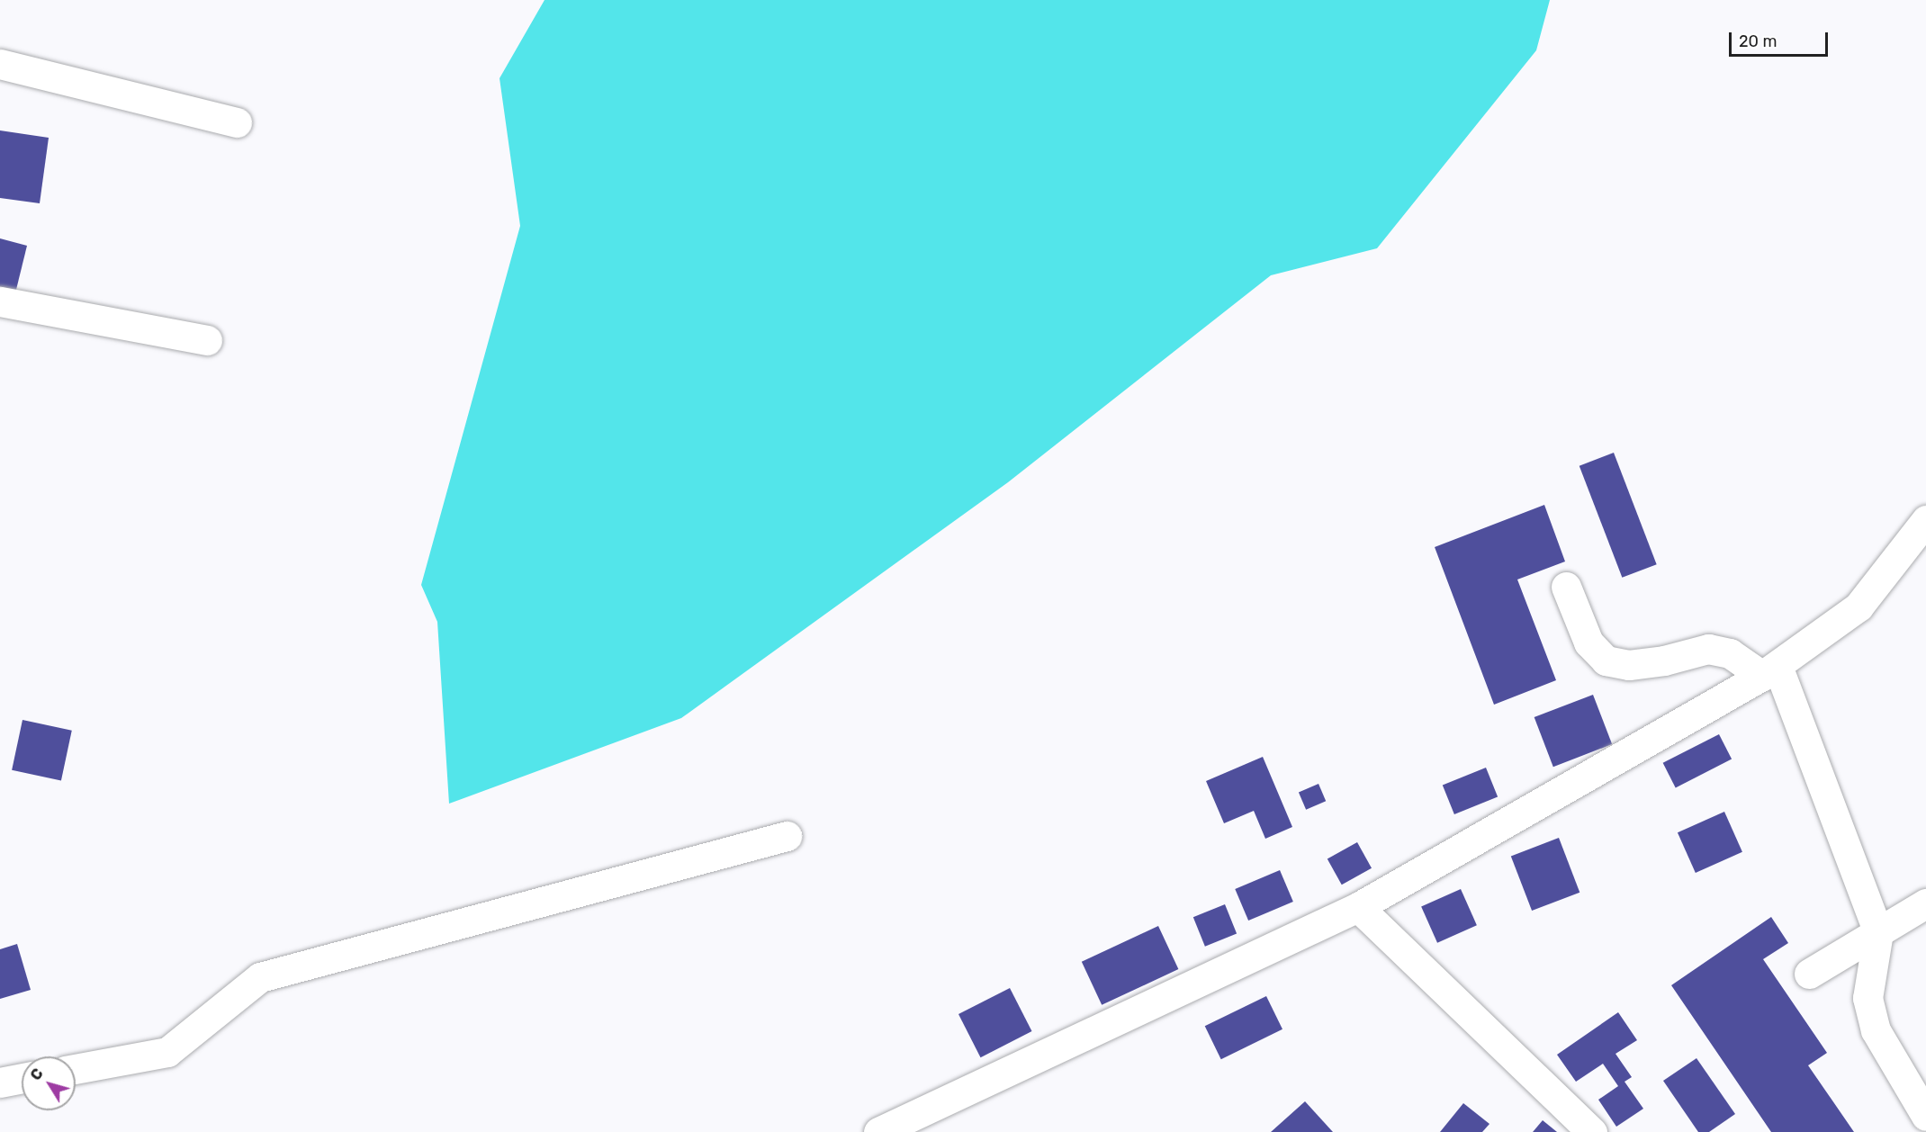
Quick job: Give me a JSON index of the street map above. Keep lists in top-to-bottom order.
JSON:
{
  "scale_bar": "20 m",
  "north": "top left"
}
